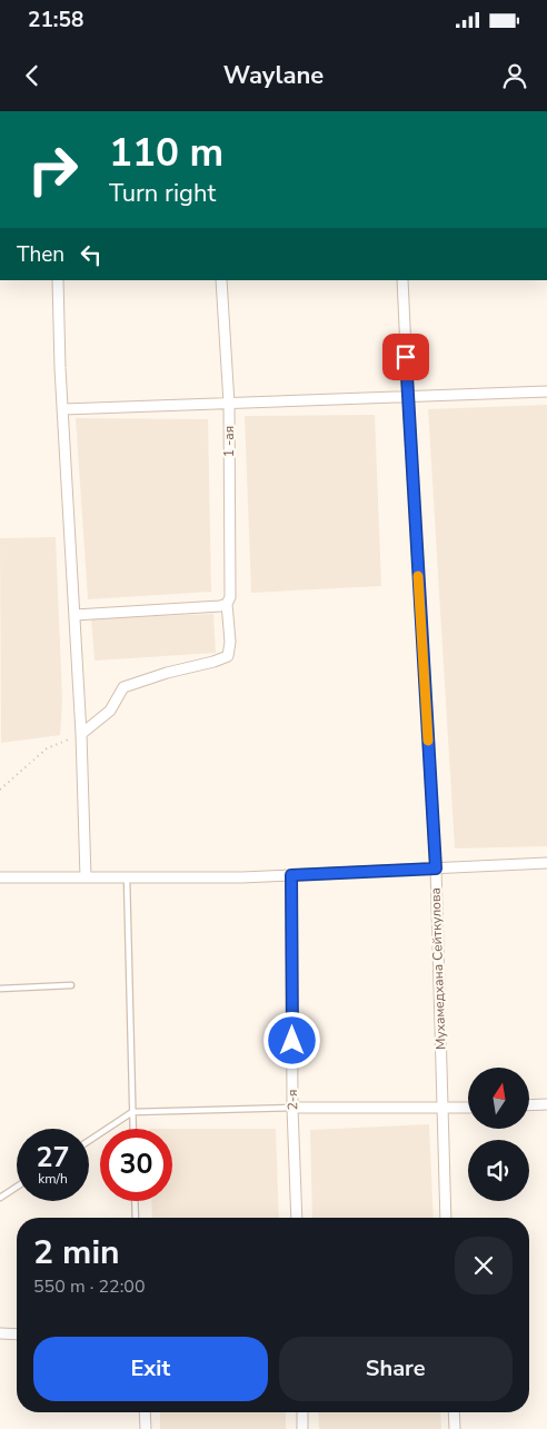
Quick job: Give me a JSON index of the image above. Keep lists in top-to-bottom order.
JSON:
{
  "streets": {
    "street": ["1 -ая", "Мухамедхана Сейткулова", "2-я"]
  },
  "north": "top",
  "page": {
    "status": "21:58",
    "header": "Waylane",
    "turn": ["110 m", "Turn right"],
    "then": "Then",
    "speed": "27 km/h",
    "limit": "30",
    "heading": ["2 min", "550 m · 22:00"],
    "buttons": ["Exit", "Share"]
  }
}
